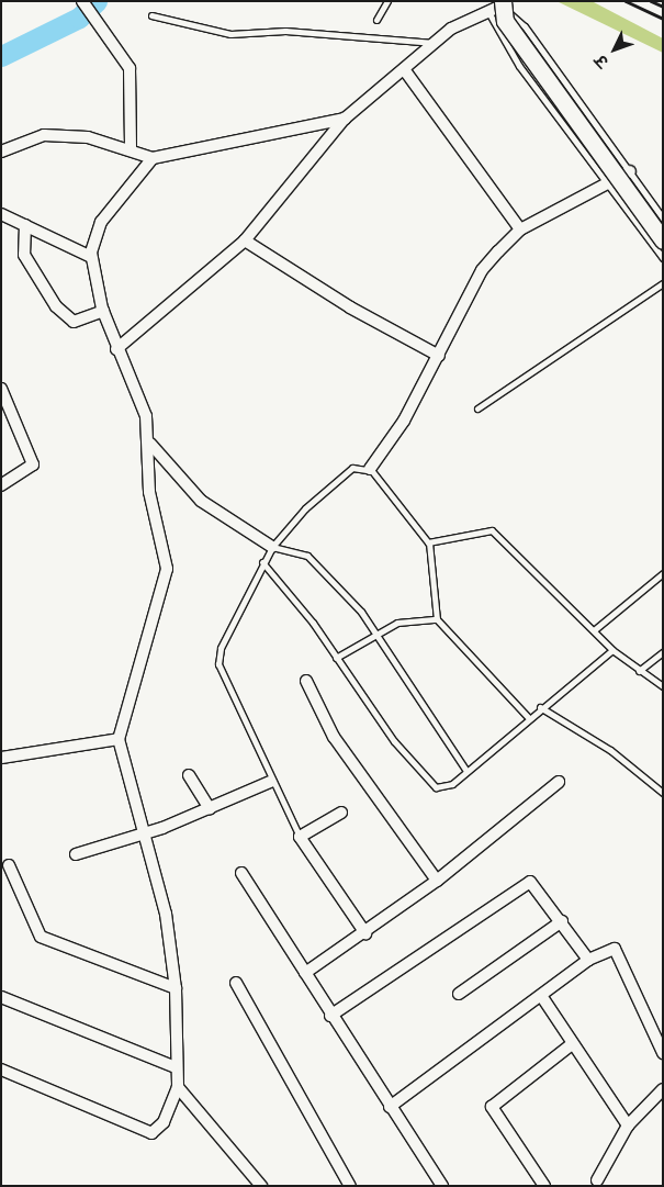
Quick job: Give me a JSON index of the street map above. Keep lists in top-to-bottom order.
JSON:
{
  "north": "bottom left"
}
